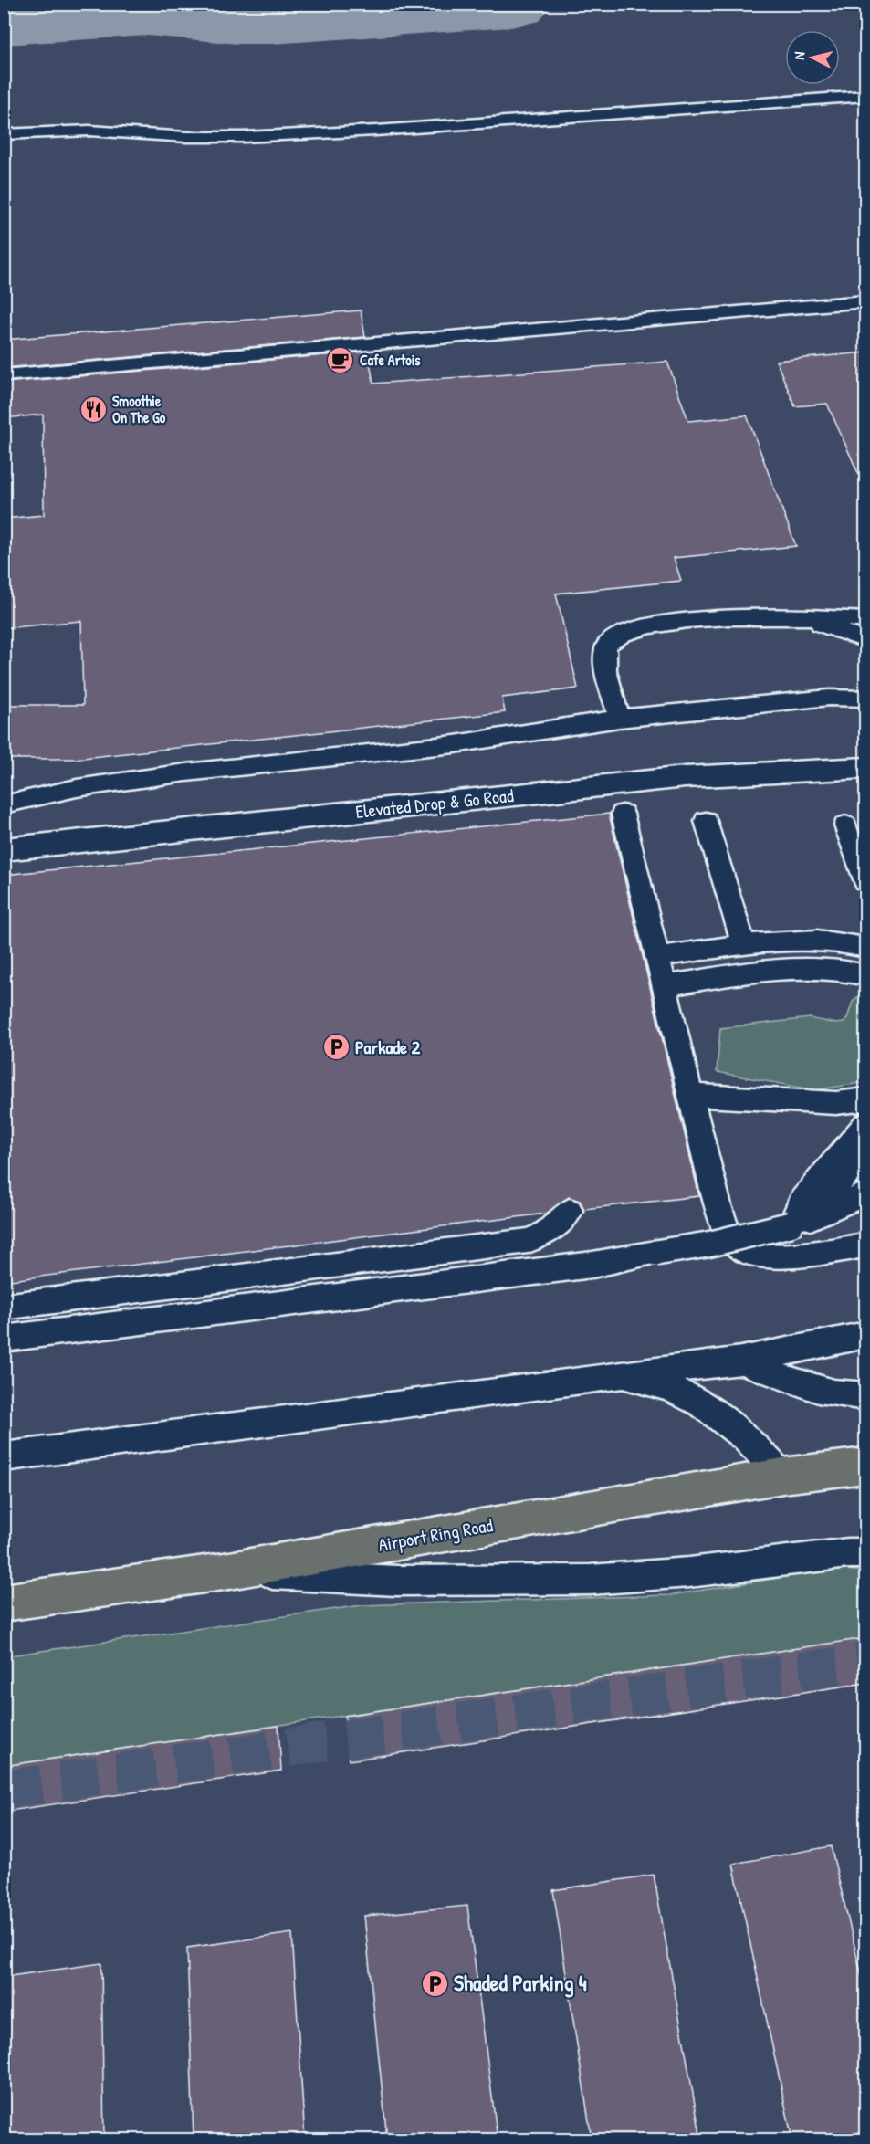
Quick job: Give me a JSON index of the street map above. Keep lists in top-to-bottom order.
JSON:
{
  "streets": {
    "main road": ["Airport Ring Road"],
    "street": ["Elevated Drop & Go Road"]
  },
  "places": {
    "cafe": ["Cafe Artois"],
    "restaurant": ["Smoothie On The Go"],
    "parking": ["Parkade 2", "Shaded Parking 4"]
  },
  "north": "left"
}
